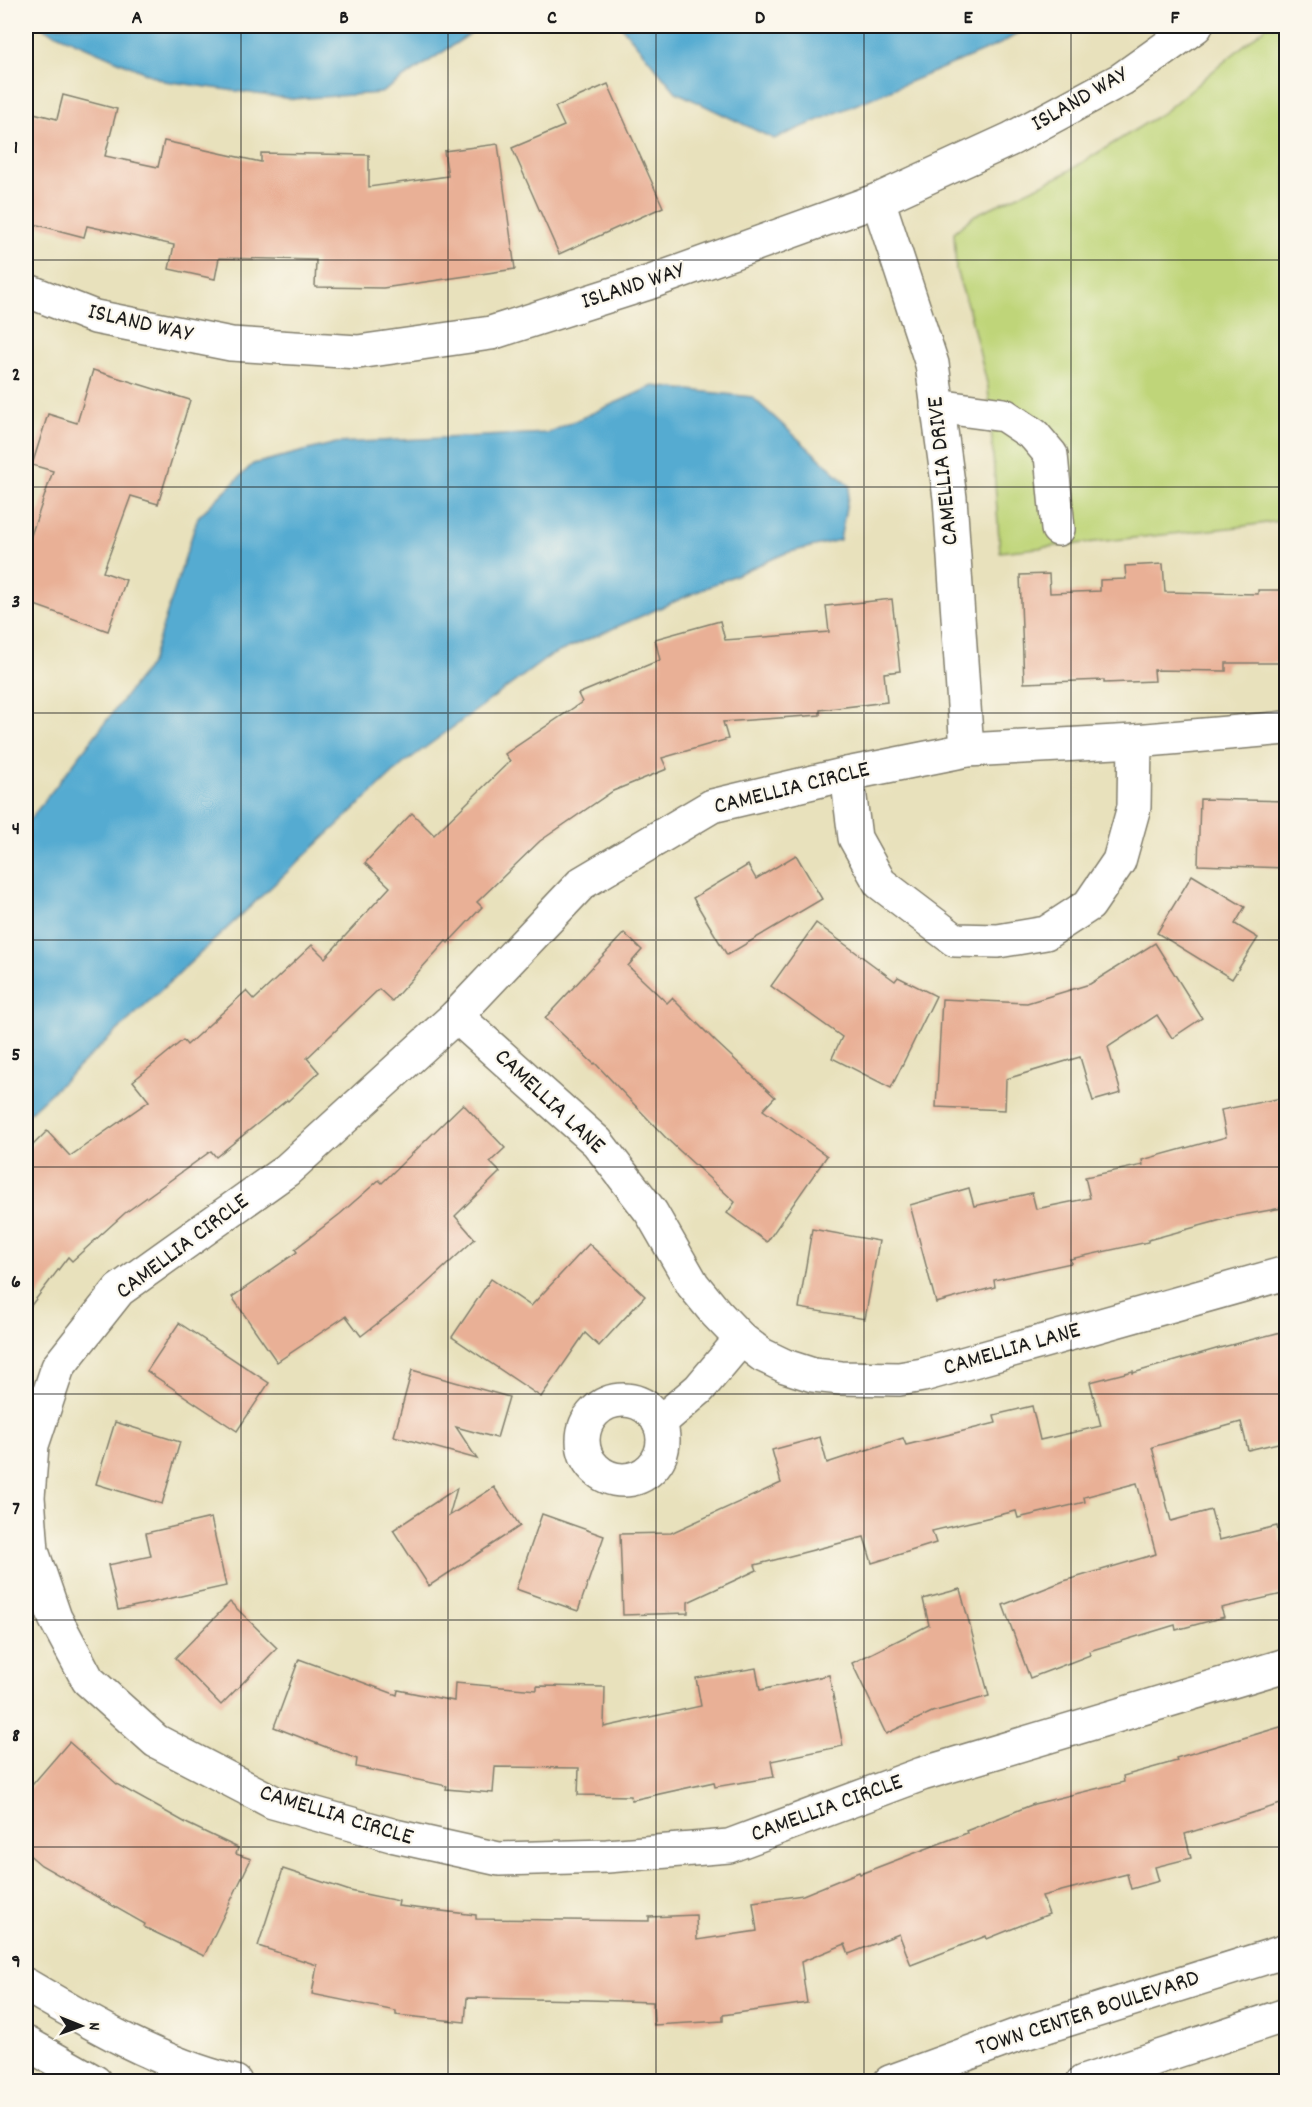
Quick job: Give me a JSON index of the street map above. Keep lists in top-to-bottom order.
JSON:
{
  "streets": {
    "street": [
      "ISLAND WAY",
      "CAMELLIA DRIVE",
      "CAMELLIA CIRCLE",
      "CAMELLIA LANE",
      "TOWN CENTER BOULEVARD"
    ]
  },
  "crossings": [
    ["ISLAND WAY", "CAMELLIA DRIVE"],
    ["CAMELLIA DRIVE", "CAMELLIA CIRCLE"],
    ["CAMELLIA CIRCLE", "CAMELLIA LANE"]
  ],
  "north": "right",
  "grid": {
    "columns": [
      "A",
      "B",
      "C",
      "D",
      "E",
      "F"
    ],
    "rows": [
      "1",
      "2",
      "3",
      "4",
      "5",
      "6",
      "7",
      "8",
      "9"
    ]
  }
}
